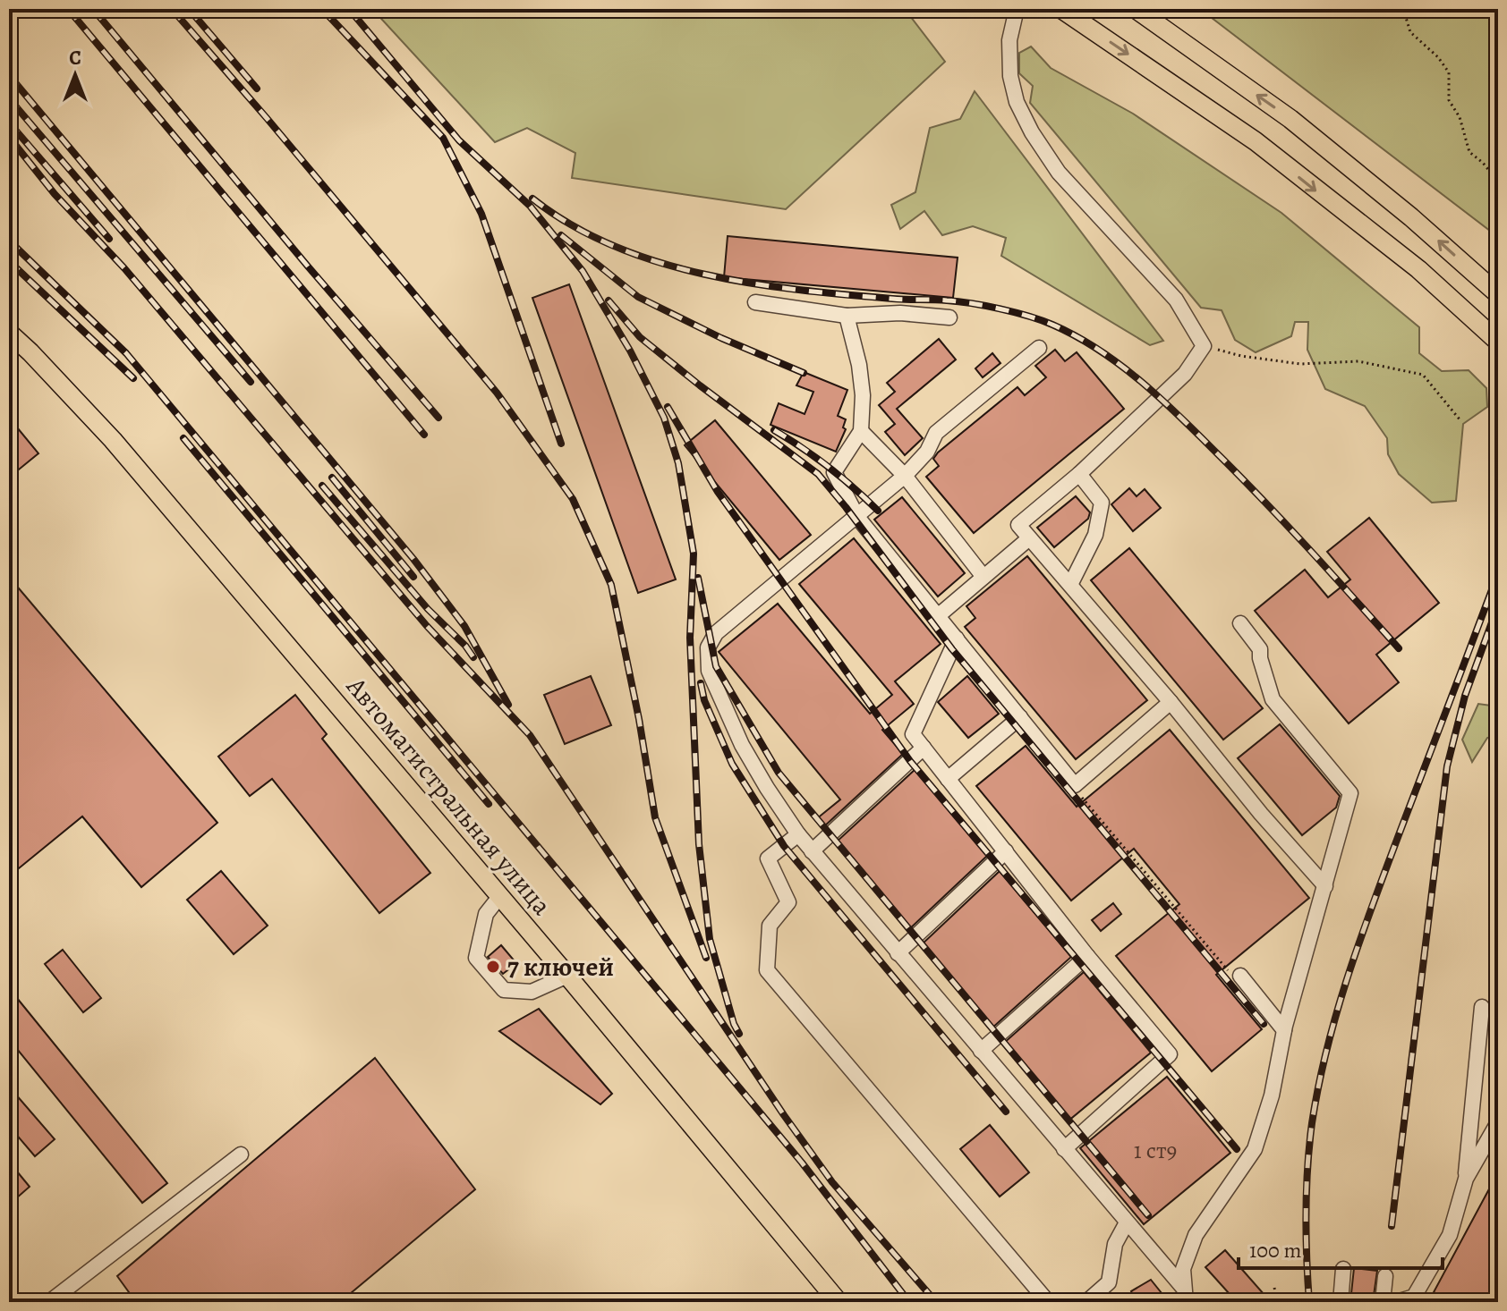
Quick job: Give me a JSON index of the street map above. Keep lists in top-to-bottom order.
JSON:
{
  "streets": {
    "main road": ["Автомагистральная улица"]
  },
  "places": ["7 ключей"],
  "house_numbers": ["1 ст9"],
  "scale_bar": "100 m",
  "north": "top"
}
